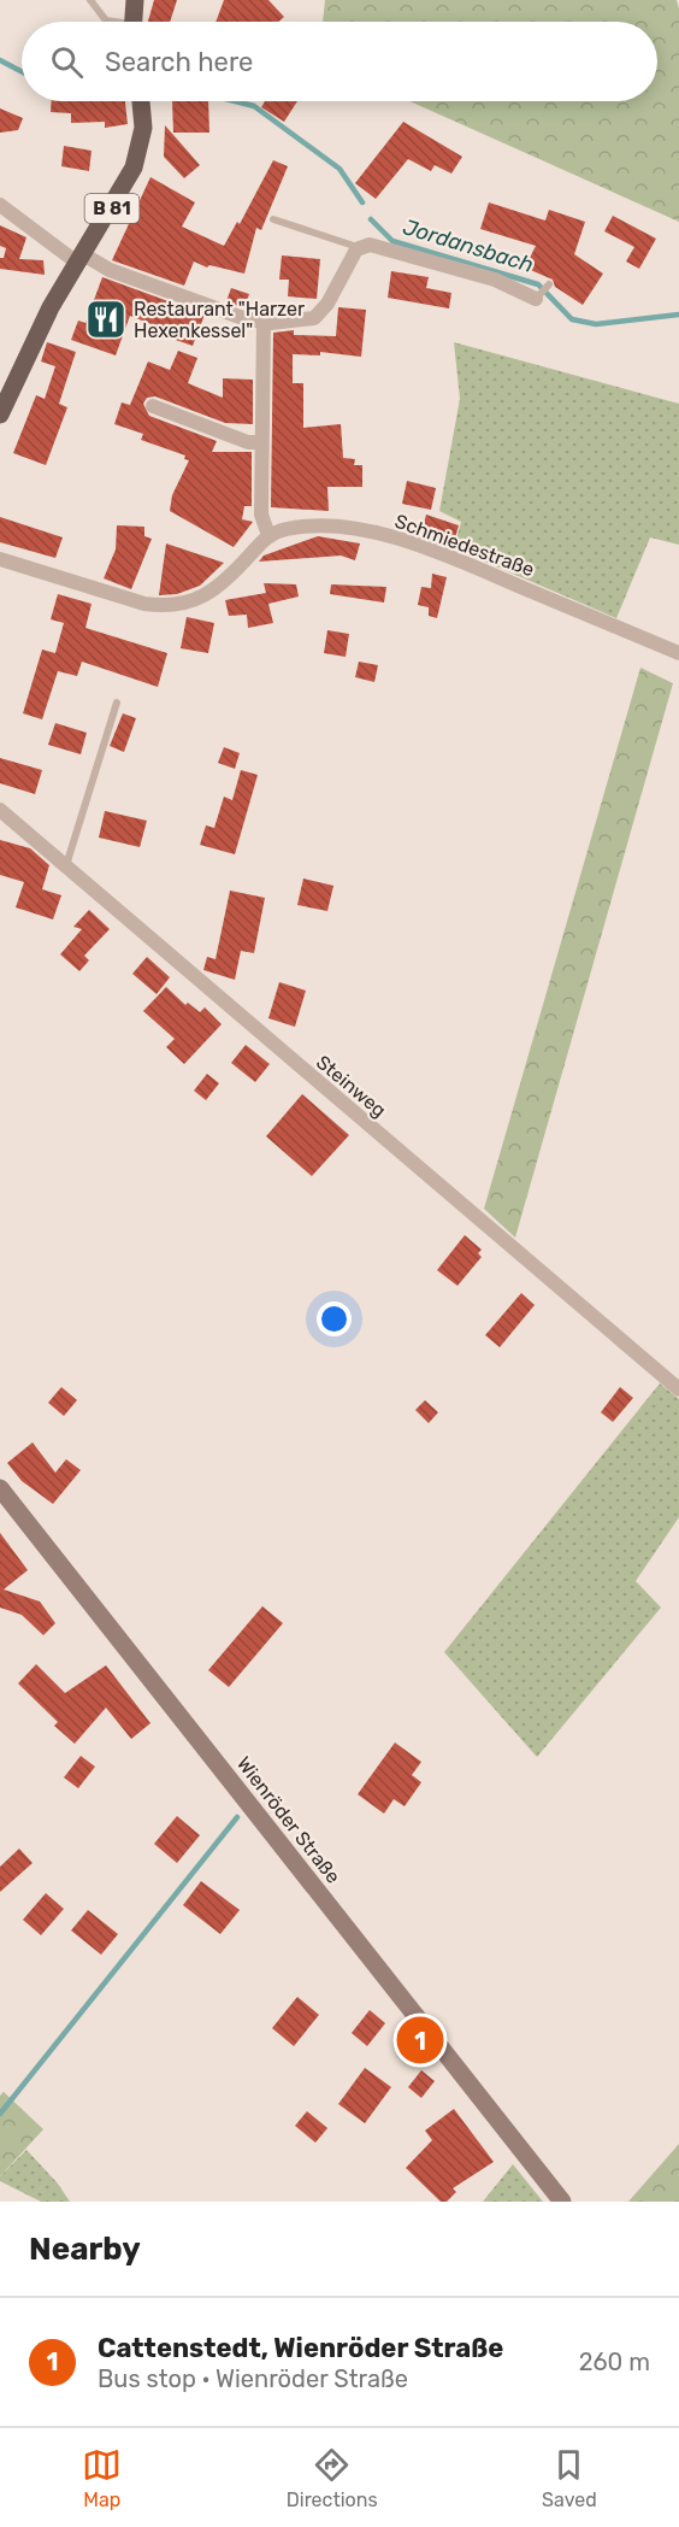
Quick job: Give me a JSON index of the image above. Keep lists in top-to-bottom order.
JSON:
{
  "streets": {
    "main road": ["B 81", "Wienröder Straße"],
    "street": ["Schmiedestraße", "Steinweg"]
  },
  "water": ["Jordansbach"],
  "places": {
    "restaurant": ["Restaurant \"Harzer Hexenkessel\""]
  },
  "page": {
    "search": "Search here",
    "pins": "1",
    "heading": "Nearby",
    "list": [
      {
        "mark": "1",
        "name": "Cattenstedt, Wienröder Straße",
        "note": "Bus stop · Wienröder Straße",
        "value": "260 m"
      }
    ],
    "nav": ["Map", "Directions", "Saved"]
  }
}
